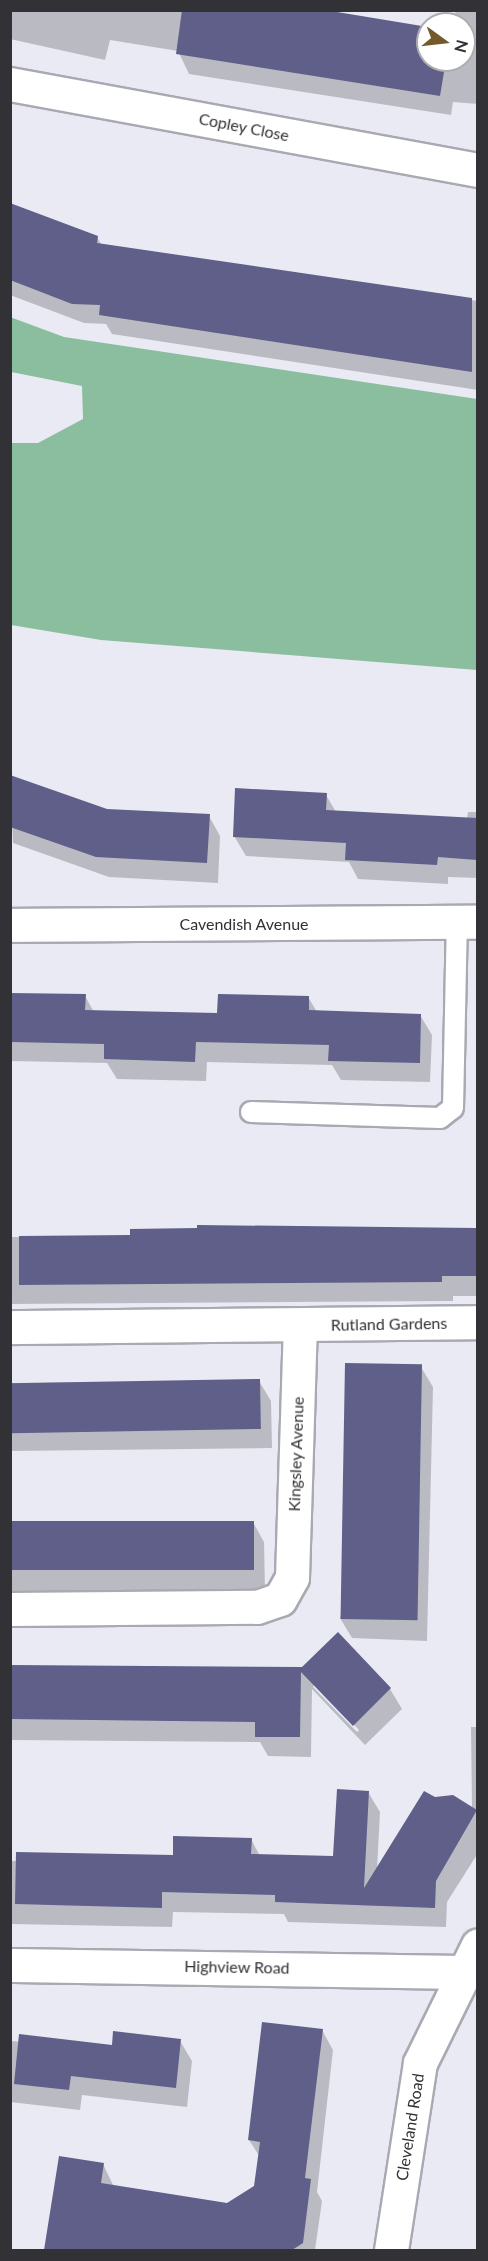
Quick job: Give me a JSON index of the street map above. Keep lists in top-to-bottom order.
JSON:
{
  "streets": {
    "street": [
      "Copley Close",
      "Cavendish Avenue",
      "Rutland Gardens",
      "Kingsley Avenue",
      "Highview Road",
      "Cleveland Road"
    ]
  },
  "crossings": [
    ["Rutland Gardens", "Kingsley Avenue"],
    ["Highview Road", "Cleveland Road"]
  ],
  "north": "right"
}
